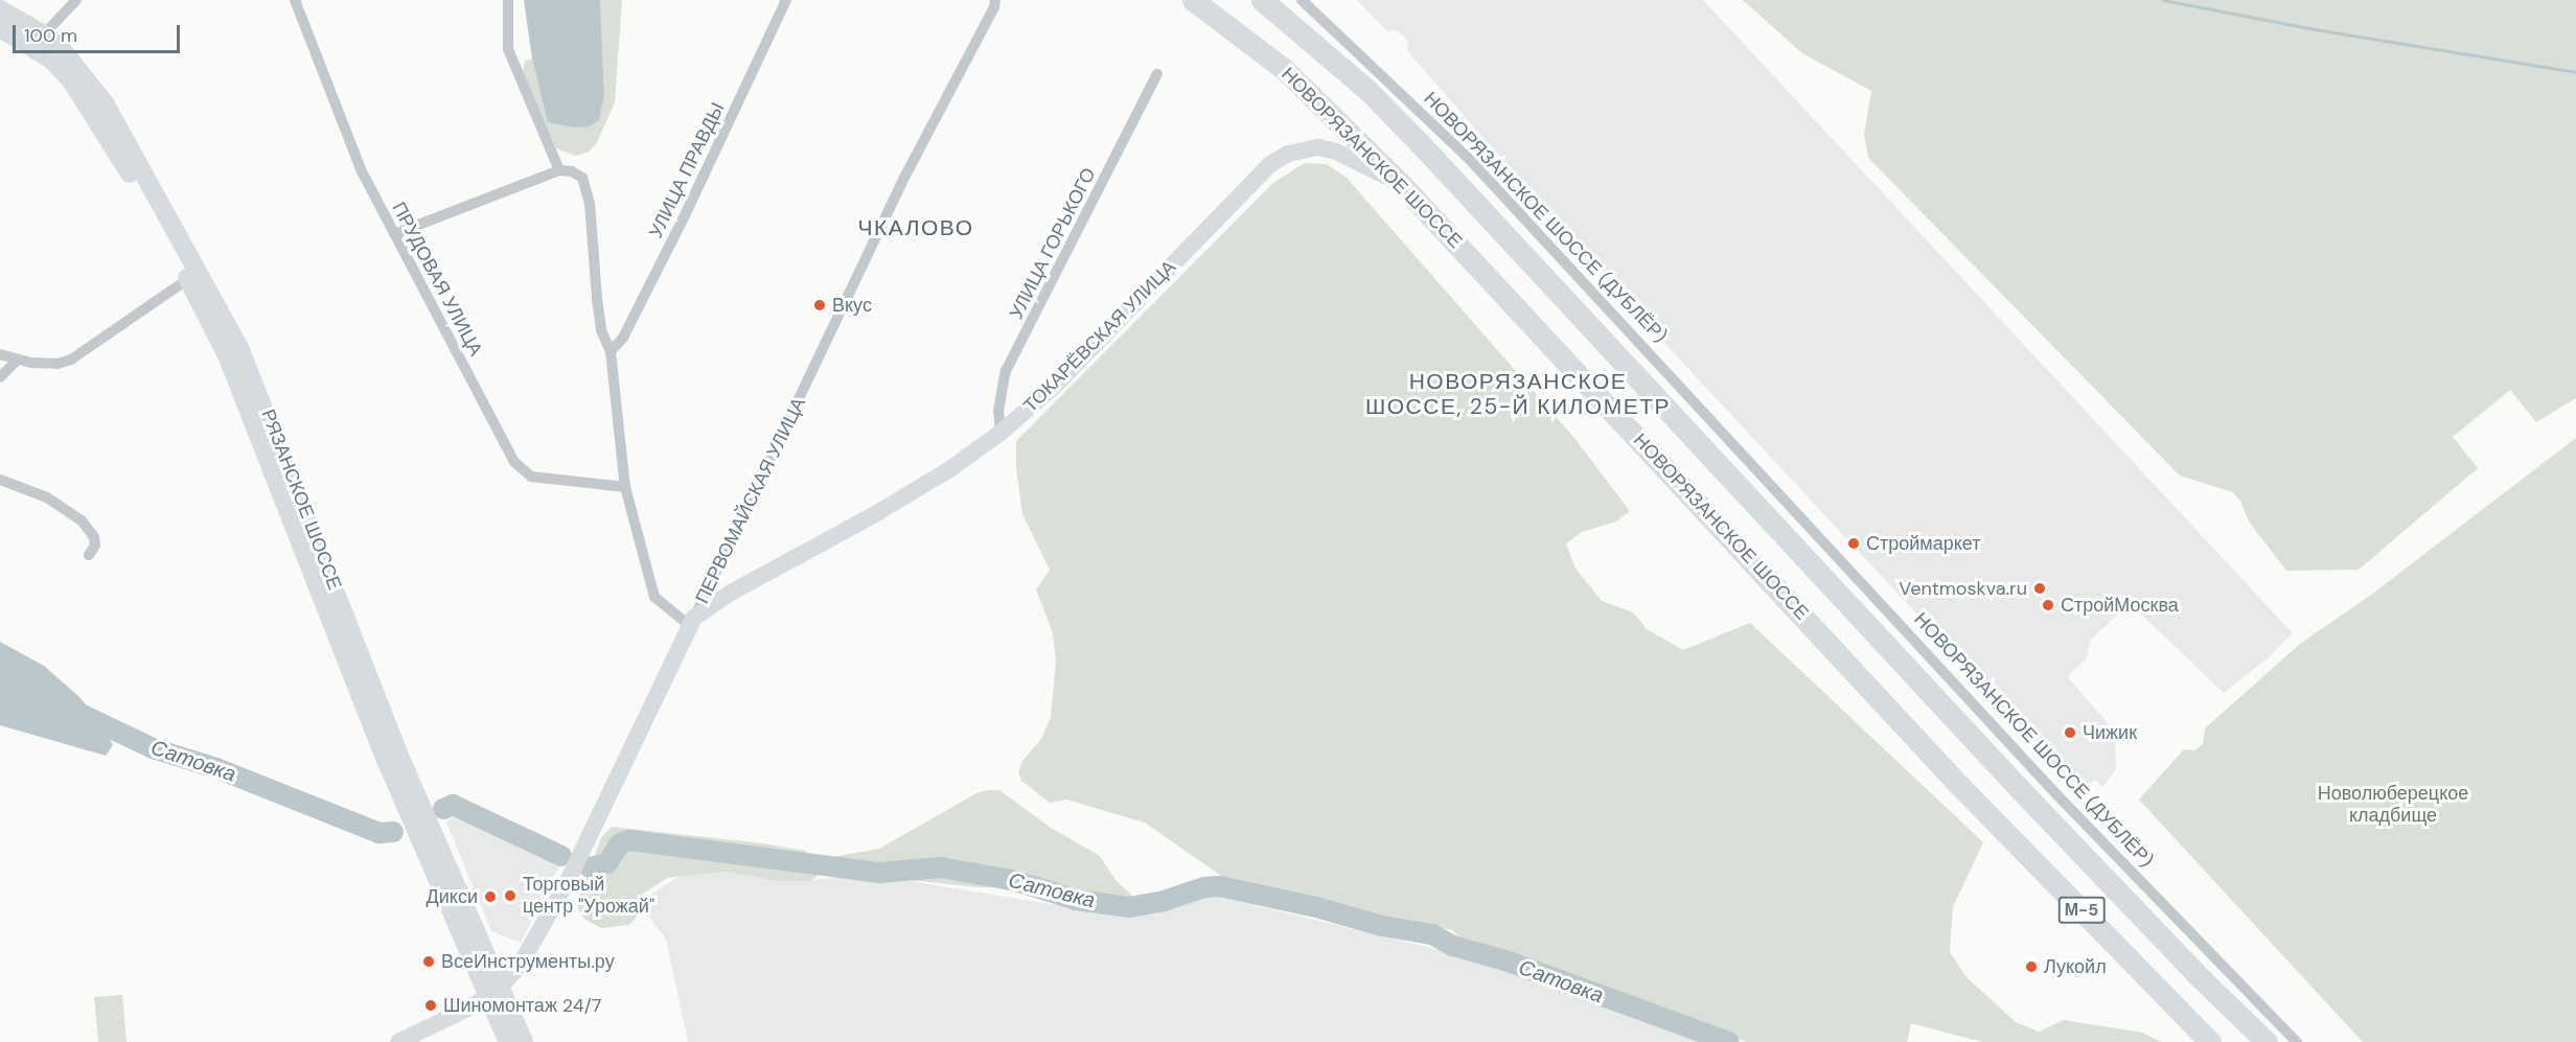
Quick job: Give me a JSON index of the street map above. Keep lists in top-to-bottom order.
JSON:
{
  "streets": {
    "highway": ["НОВОРЯЗАНСКОЕ ШОССЕ", "М-5"],
    "main road": ["ТОКАРЁВСКАЯ УЛИЦА", "РЯЗАНСКОЕ ШОССЕ", "ПЕРВОМАЙСКАЯ УЛИЦА"],
    "street": [
      "УЛИЦА ПРАВДЫ",
      "НОВОРЯЗАНСКОЕ ШОССЕ (ДУБЛЁР)",
      "УЛИЦА ГОРЬКОГО",
      "ПРУДОВАЯ УЛИЦА"
    ]
  },
  "crossings": [
    ["НОВОРЯЗАНСКОЕ ШОССЕ", "ТОКАРЁВСКАЯ УЛИЦА"],
    ["УЛИЦА ГОРЬКОГО", "ТОКАРЁВСКАЯ УЛИЦА"],
    ["ТОКАРЁВСКАЯ УЛИЦА", "ПЕРВОМАЙСКАЯ УЛИЦА"],
    ["РЯЗАНСКОЕ ШОССЕ", "ПЕРВОМАЙСКАЯ УЛИЦА"]
  ],
  "districts": ["ЧКАЛОВО", "НОВОРЯЗАНСКОЕ ШОССЕ, 25-Й КИЛОМЕТР"],
  "water": ["Сатовка"],
  "parks": ["Новолюберецкое кладбище"],
  "places": [
    "Вкус",
    "Строймаркет",
    "Ventmoskva.ru",
    "СтройМосква",
    "Чижик",
    "Торговый центр \"Урожай\"",
    "Дикси",
    "ВсеИнструменты.ру",
    "Лукойл",
    "Шиномонтаж 24/7"
  ],
  "scale_bar": "100 m"
}
